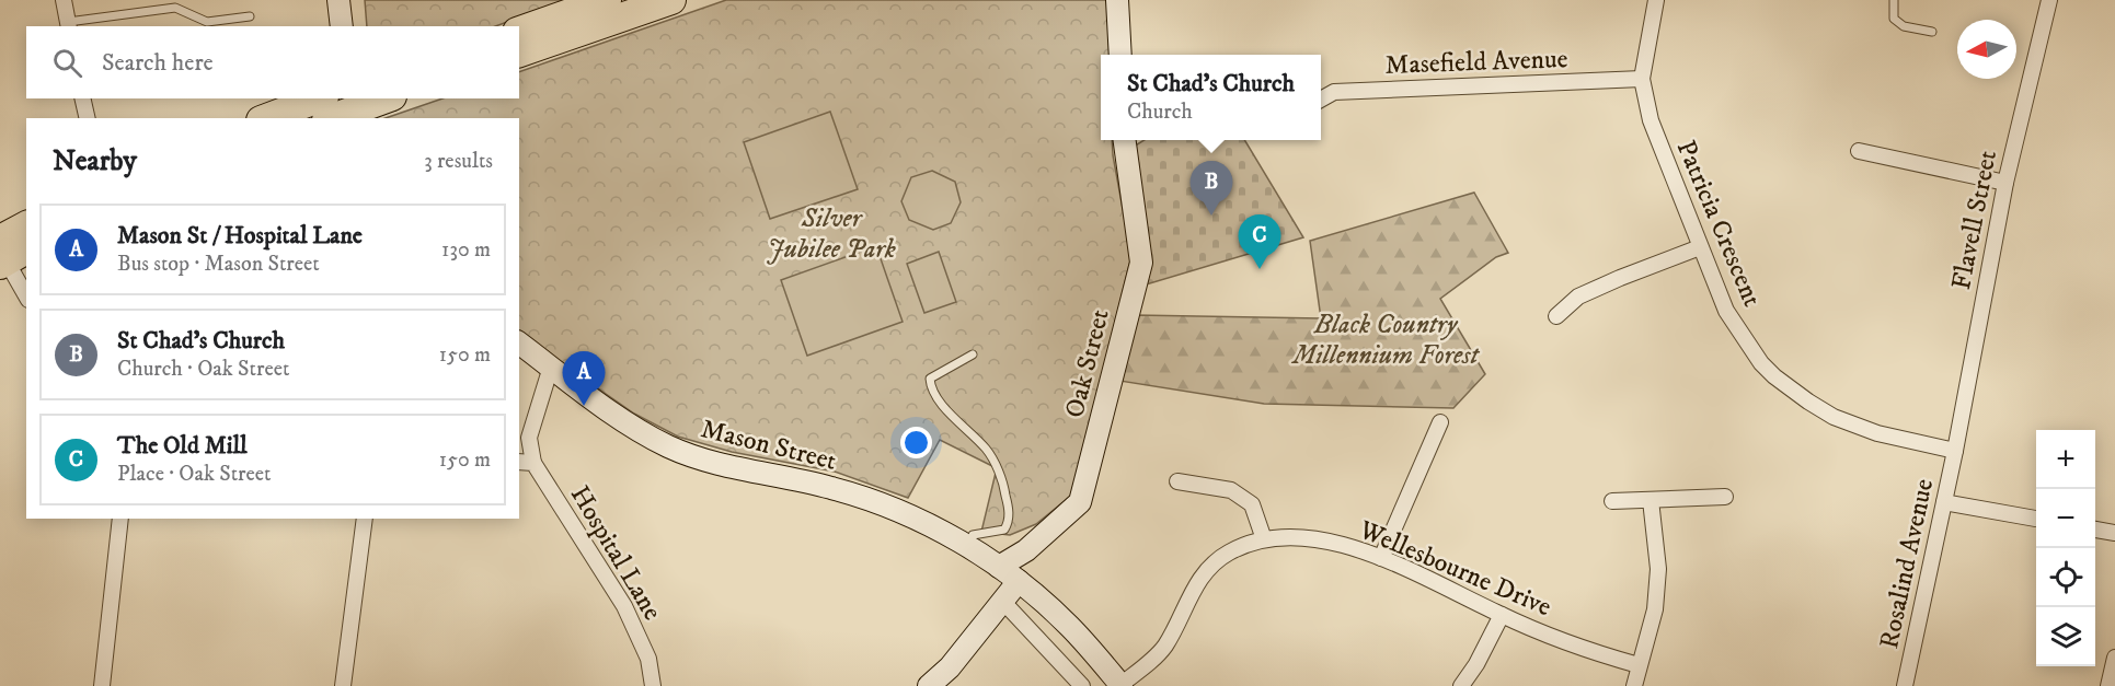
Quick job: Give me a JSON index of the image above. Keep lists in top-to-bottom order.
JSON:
{
  "streets": {
    "street": [
      "Masefield Avenue",
      "Flavell Street",
      "Patricia Crescent",
      "Oak Street",
      "Mason Street",
      "Hospital Lane",
      "Rosalind Avenue",
      "Wellesbourne Drive"
    ]
  },
  "crossings": [
    ["Masefield Avenue", "Patricia Crescent"],
    ["Flavell Street", "Patricia Crescent"],
    ["Flavell Street", "Rosalind Avenue"],
    ["Patricia Crescent", "Rosalind Avenue"],
    ["Oak Street", "Mason Street"],
    ["Mason Street", "Wellesbourne Drive"]
  ],
  "parks": ["Silver Jubilee Park", "Black Country Millennium Forest"],
  "north": "left",
  "page": {
    "search": "Search here",
    "popup": ["St Chad's Church", "Church"],
    "heading": ["Nearby", "3 results"],
    "pins": ["B", "C", "A"],
    "list": [
      {
        "mark": "A",
        "name": "Mason St / Hospital Lane",
        "note": "Bus stop · Mason Street",
        "value": "130 m"
      },
      {
        "mark": "B",
        "name": "St Chad's Church",
        "note": "Church · Oak Street",
        "value": "150 m"
      },
      {
        "mark": "C",
        "name": "The Old Mill",
        "note": "Place · Oak Street",
        "value": "150 m"
      }
    ],
    "map_buttons": ["+", "−"]
  }
}
